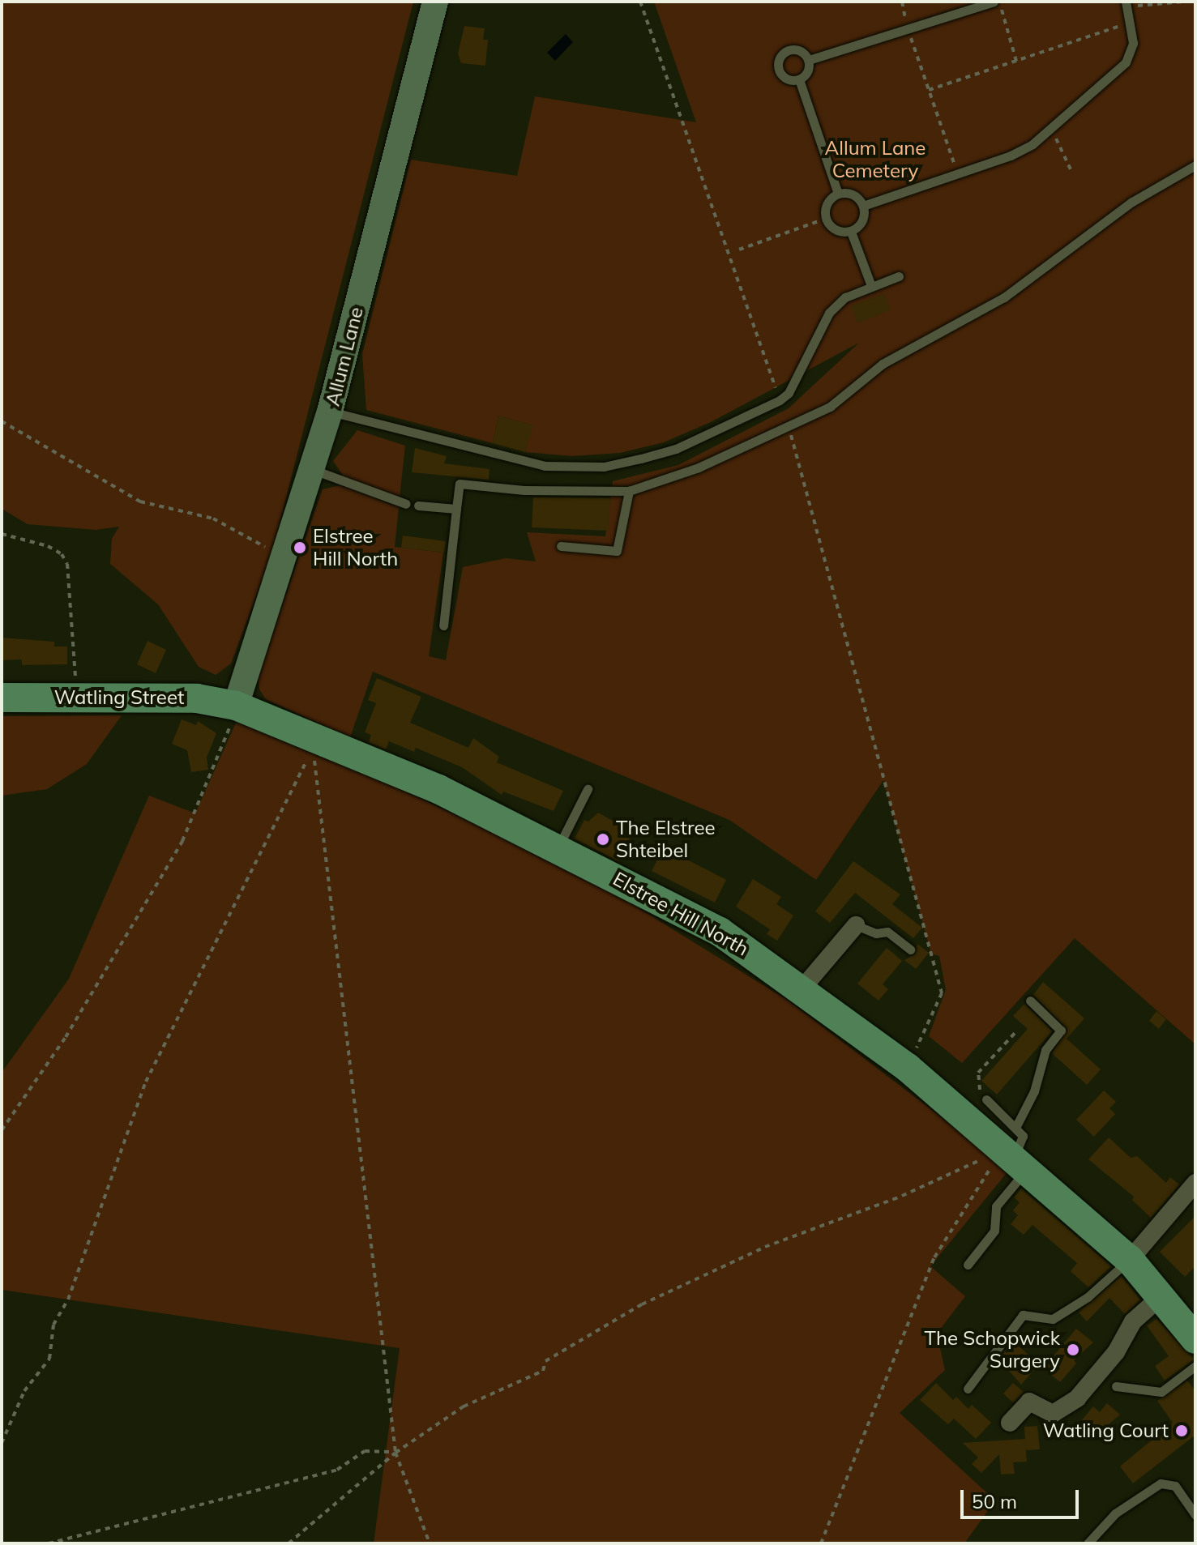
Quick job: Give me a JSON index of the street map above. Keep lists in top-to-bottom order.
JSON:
{
  "streets": {
    "main road": ["Allum Lane", "Watling Street", "Elstree Hill North"]
  },
  "crossings": [
    ["Allum Lane", "Watling Street"],
    ["Allum Lane", "Elstree Hill North"],
    ["Watling Street", "Elstree Hill North"]
  ],
  "parks": ["Allum Lane Cemetery"],
  "places": [
    "Elstree Hill North",
    "The Elstree Shteibel",
    "The Schopwick Surgery",
    "Watling Court"
  ],
  "scale_bar": "50 m"
}
